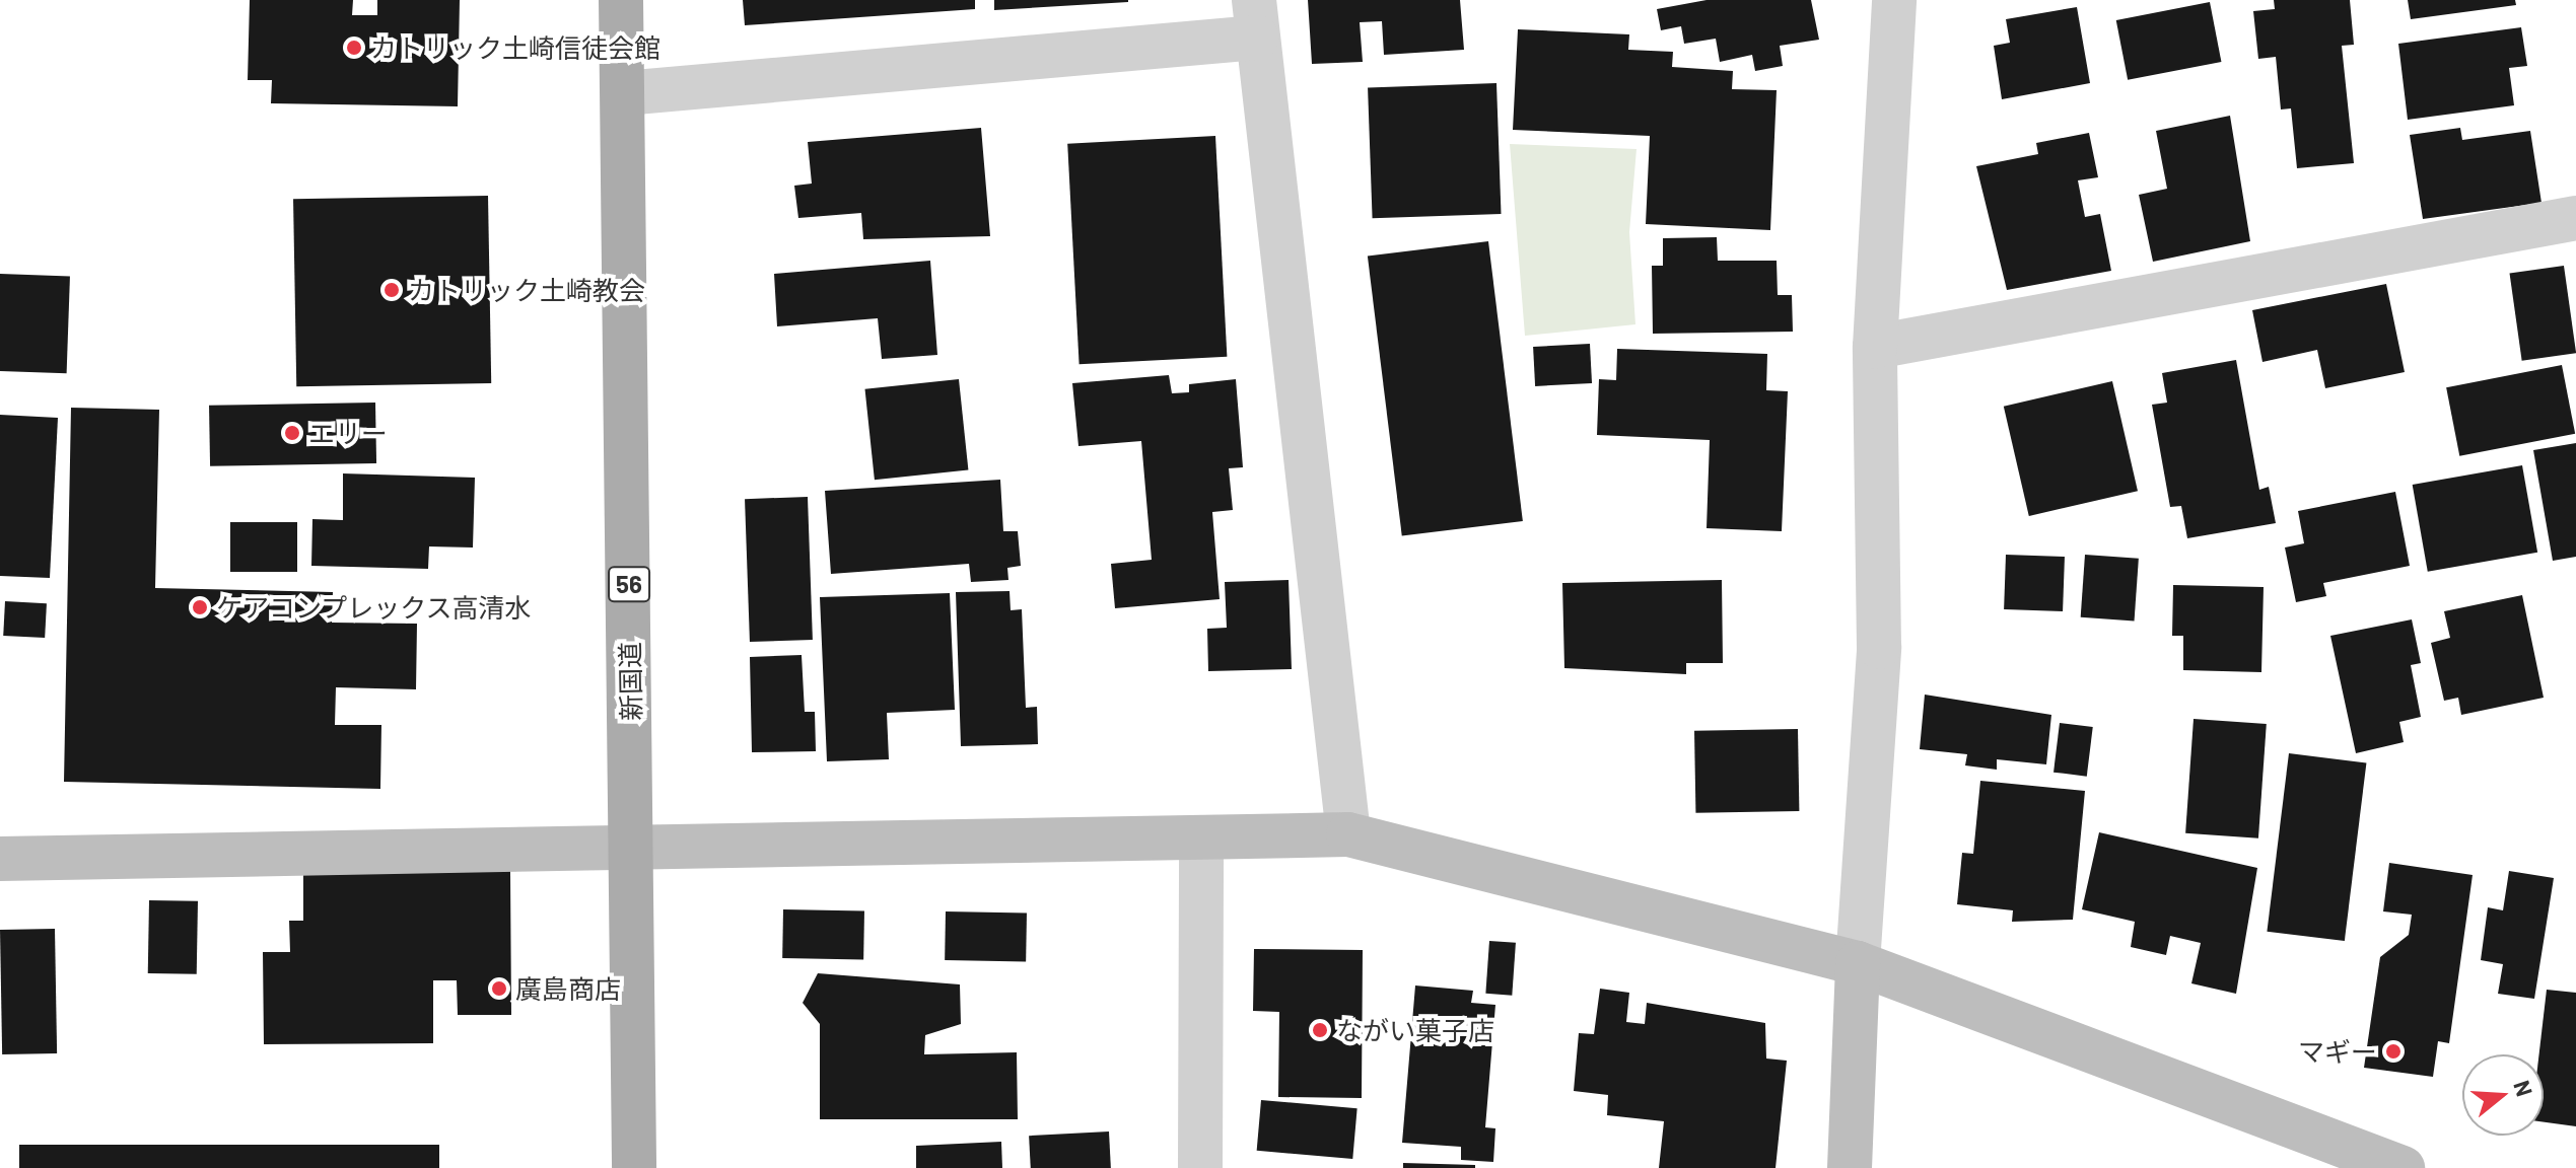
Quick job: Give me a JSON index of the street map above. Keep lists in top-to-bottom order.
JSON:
{
  "streets": {
    "main road": ["56", "新国道"]
  },
  "places": [
    "カトリック土崎信徒会館",
    "カトリック土崎教会",
    "エリー",
    "ケアコンプレックス高清水",
    "廣島商店",
    "ながい菓子店",
    "マギー"
  ],
  "north": "right"
}
